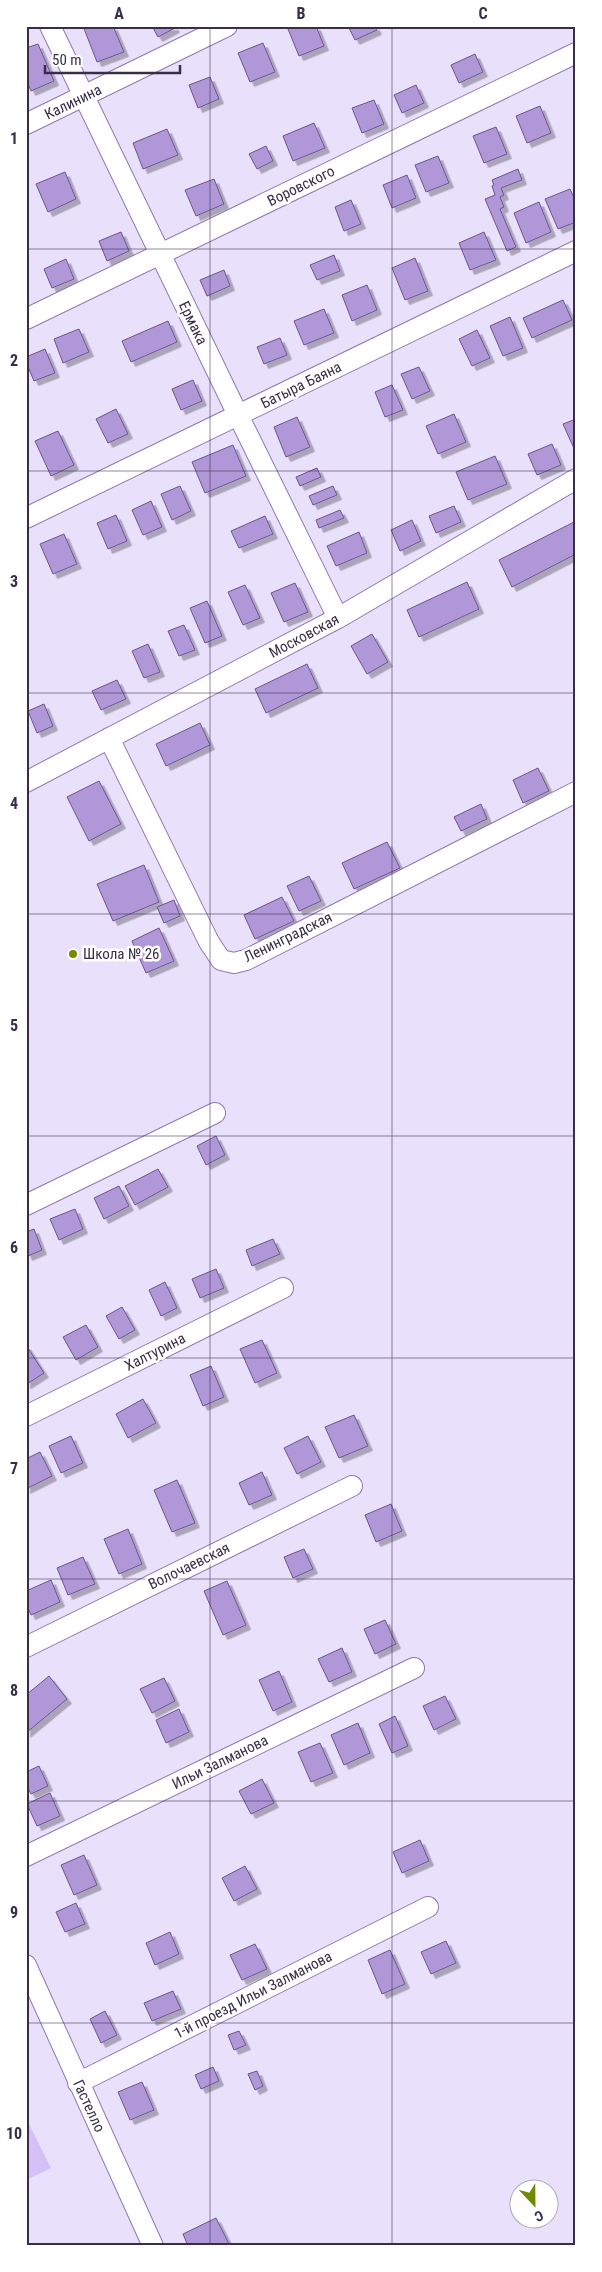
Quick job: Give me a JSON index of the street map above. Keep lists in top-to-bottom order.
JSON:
{
  "streets": {
    "street": [
      "Калинина",
      "Воровского",
      "Ермака",
      "Батыра Баяна",
      "Московская",
      "Ленинградская",
      "Халтурина",
      "Волочаевская",
      "Ильи Залманова",
      "1-й проезд Ильи Залманова",
      "Гастелло"
    ]
  },
  "crossings": [
    ["Калинина", "Ермака"],
    ["Воровского", "Ермака"],
    ["Ермака", "Батыра Баяна"],
    ["Ермака", "Московская"],
    ["Московская", "Ленинградская"],
    ["1-й проезд Ильи Залманова", "Гастелло"]
  ],
  "places": ["Школа № 26"],
  "scale_bar": "50 m",
  "north": "bottom",
  "grid": {
    "columns": ["A", "B", "C"],
    "rows": [
      "1",
      "2",
      "3",
      "4",
      "5",
      "6",
      "7",
      "8",
      "9",
      "10"
    ]
  }
}
